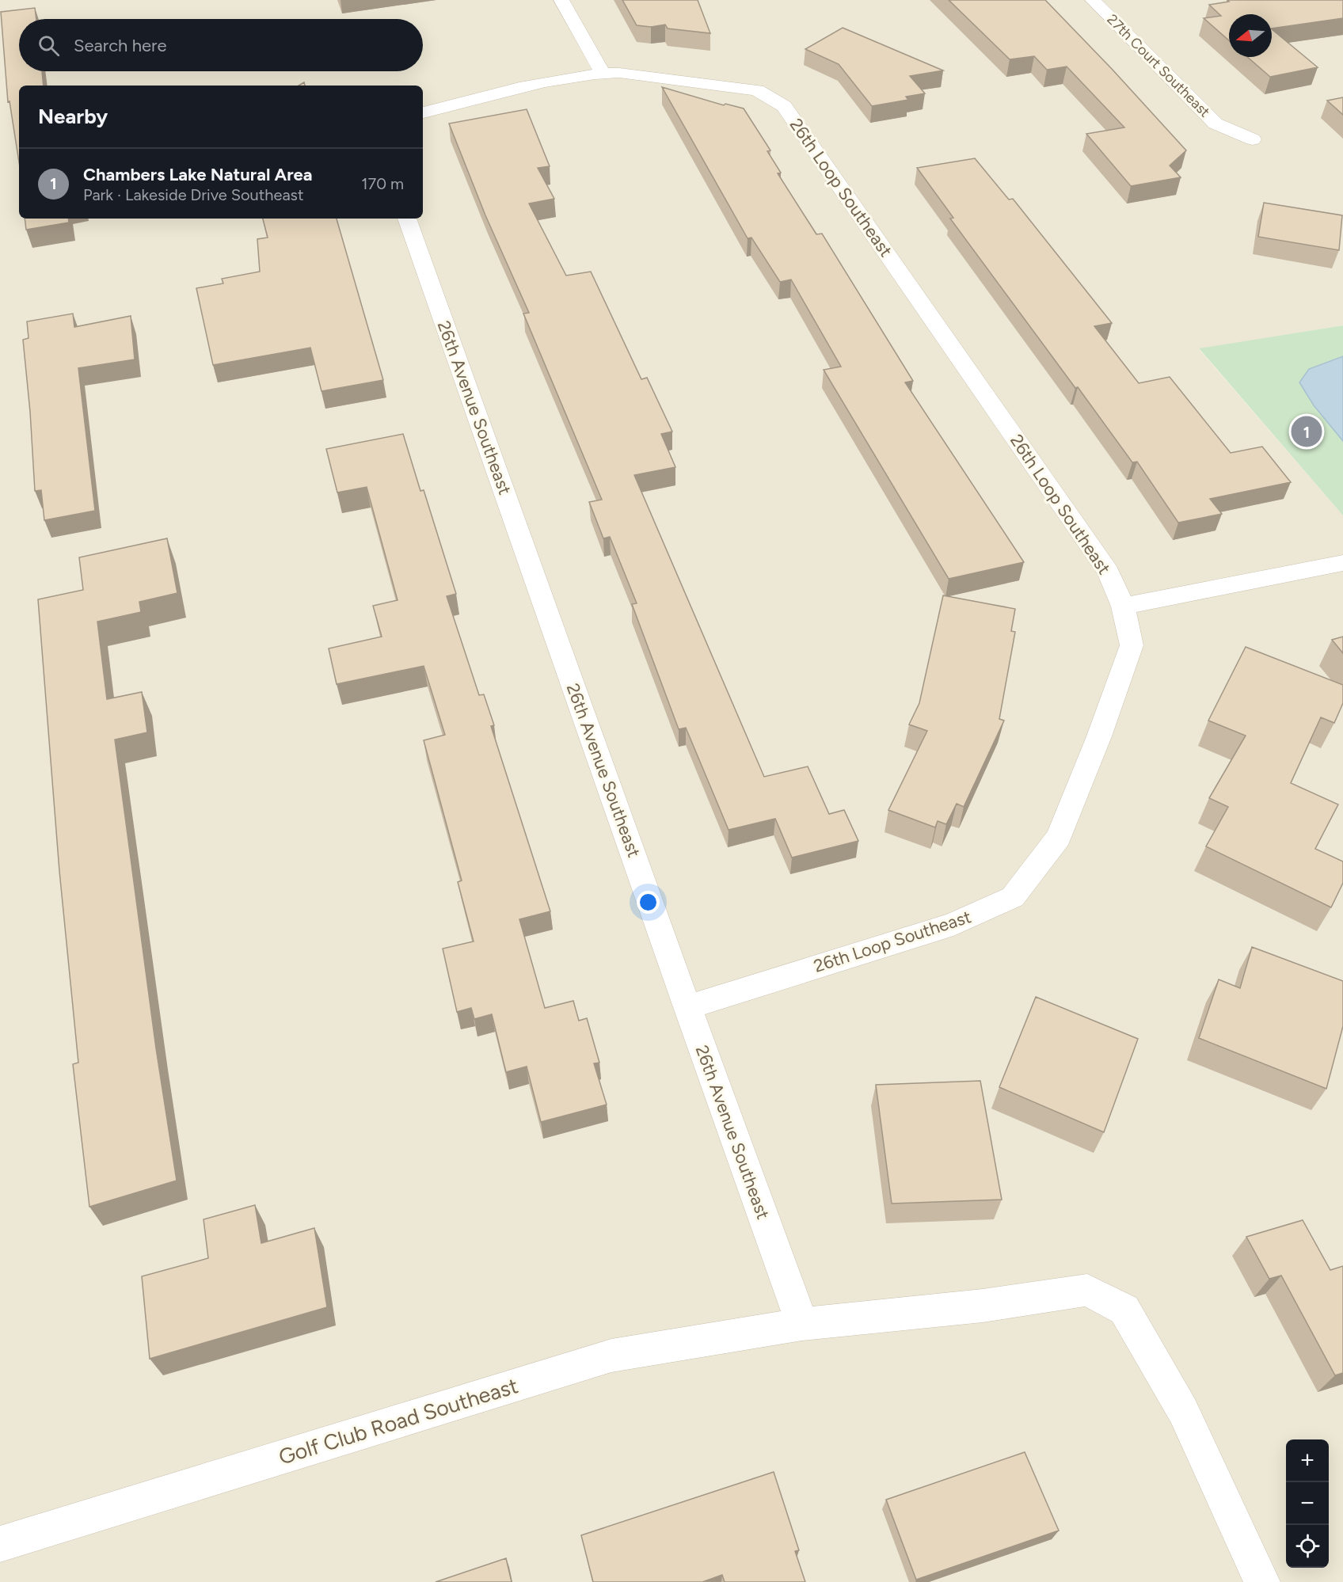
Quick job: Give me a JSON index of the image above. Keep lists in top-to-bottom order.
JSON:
{
  "streets": {
    "street": [
      "27th Court Southeast",
      "26th Loop Southeast",
      "26th Avenue Southeast",
      "Golf Club Road Southeast"
    ]
  },
  "crossings": [
    ["26th Loop Southeast", "26th Avenue Southeast"],
    ["26th Avenue Southeast", "Golf Club Road Southeast"]
  ],
  "north": "left",
  "page": {
    "search": "Search here",
    "heading": "Nearby",
    "list": [
      {
        "mark": "1",
        "name": "Chambers Lake Natural Area",
        "note": "Park · Lakeside Drive Southeast",
        "value": "170 m"
      }
    ],
    "pins": "1",
    "map_buttons": ["+", "−"]
  }
}
